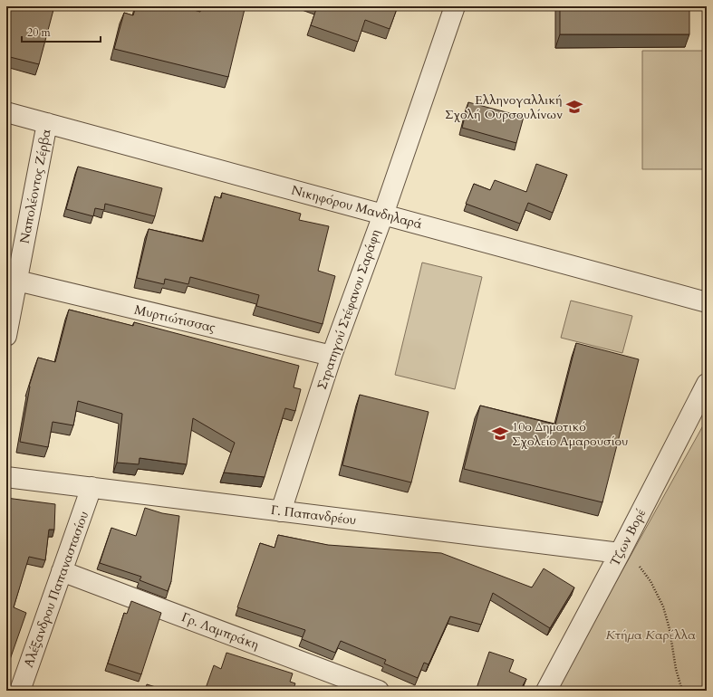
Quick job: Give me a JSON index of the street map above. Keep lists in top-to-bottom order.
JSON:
{
  "streets": {
    "street": [
      "Ναπολέοντος Ζέρβα",
      "Νικηφόρου Μανδηλαρά",
      "Στρατηγού Στέφανου Σαράφη",
      "Μυρτιώτισσας",
      "Γ. Παπανδρέου",
      "Τζων Βορέ",
      "Αλέξανδρου Παπαναστασίου",
      "Γρ. Λαμπράκη"
    ]
  },
  "crossings": [
    ["Ναπολέοντος Ζέρβα", "Νικηφόρου Μανδηλαρά"],
    ["Ναπολέοντος Ζέρβα", "Μυρτιώτισσας"],
    ["Νικηφόρου Μανδηλαρά", "Στρατηγού Στέφανου Σαράφη"],
    ["Στρατηγού Στέφανου Σαράφη", "Μυρτιώτισσας"],
    ["Στρατηγού Στέφανου Σαράφη", "Γ. Παπανδρέου"],
    ["Γ. Παπανδρέου", "Τζων Βορέ"],
    ["Γ. Παπανδρέου", "Αλέξανδρου Παπαναστασίου"],
    ["Αλέξανδρου Παπαναστασίου", "Γρ. Λαμπράκη"]
  ],
  "parks": ["Κτήμα Καρέλλα"],
  "places": {
    "school or university": ["Ελληνογαλλική Σχολή Ουρσουλίνων", "10ο Δημοτικό Σχολείο Αμαρουσίου"]
  },
  "scale_bar": "20 m"
}
